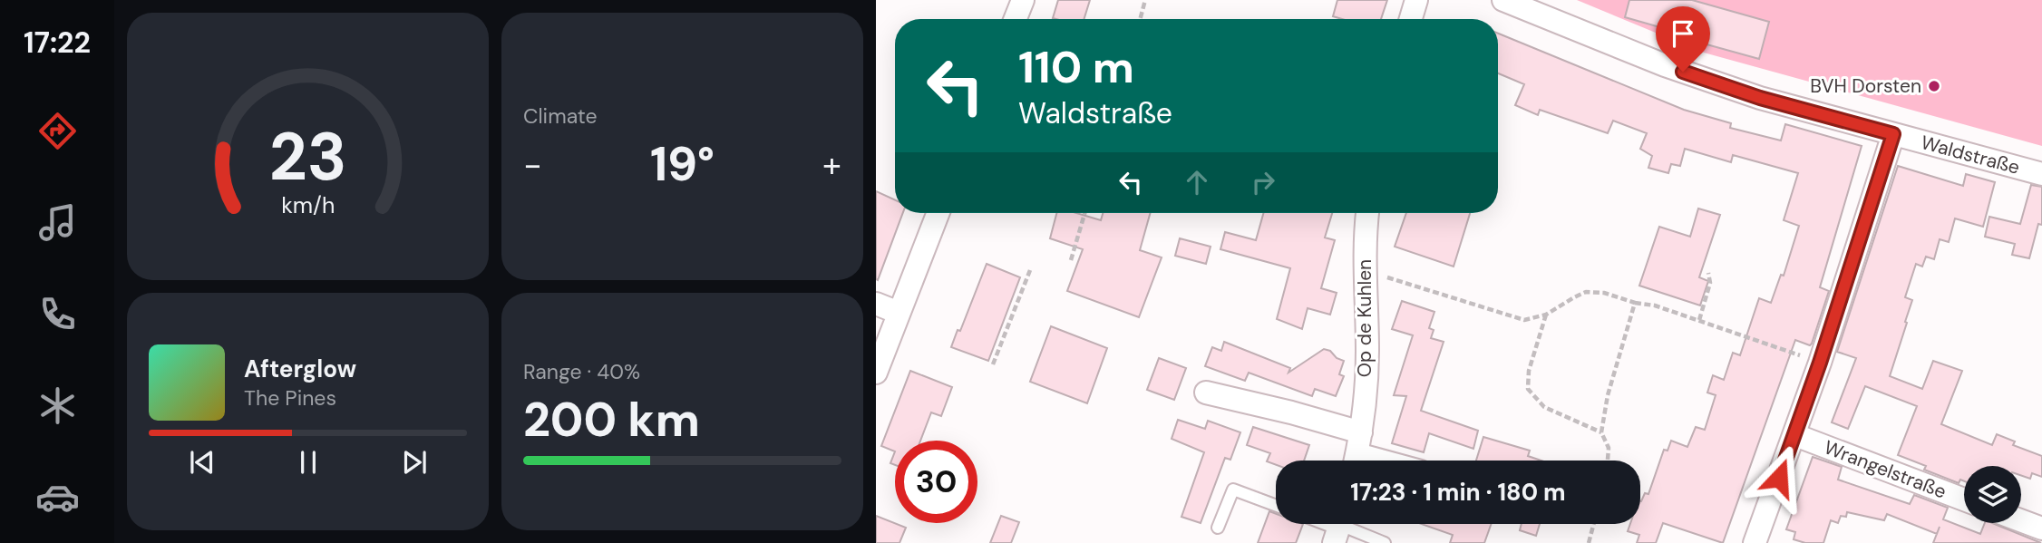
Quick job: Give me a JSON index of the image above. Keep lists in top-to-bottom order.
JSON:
{
  "streets": {
    "street": ["Waldstraße", "Op de Kuhlen", "Wrangelstraße"]
  },
  "places": ["BVH Dorsten"],
  "page": {
    "tabs": "17:22",
    "tile": [
      "Climate",
      ["Range · 40%", "200 km"]
    ],
    "turn": ["110 m", "Waldstraße"],
    "heat": ["−", "19°", "+"],
    "song": ["Afterglow", "The Pines"],
    "limit": "30",
    "trip": "17:23 · 1 min · 180 m",
    "gauge": ["23", "km/h"]
  }
}
